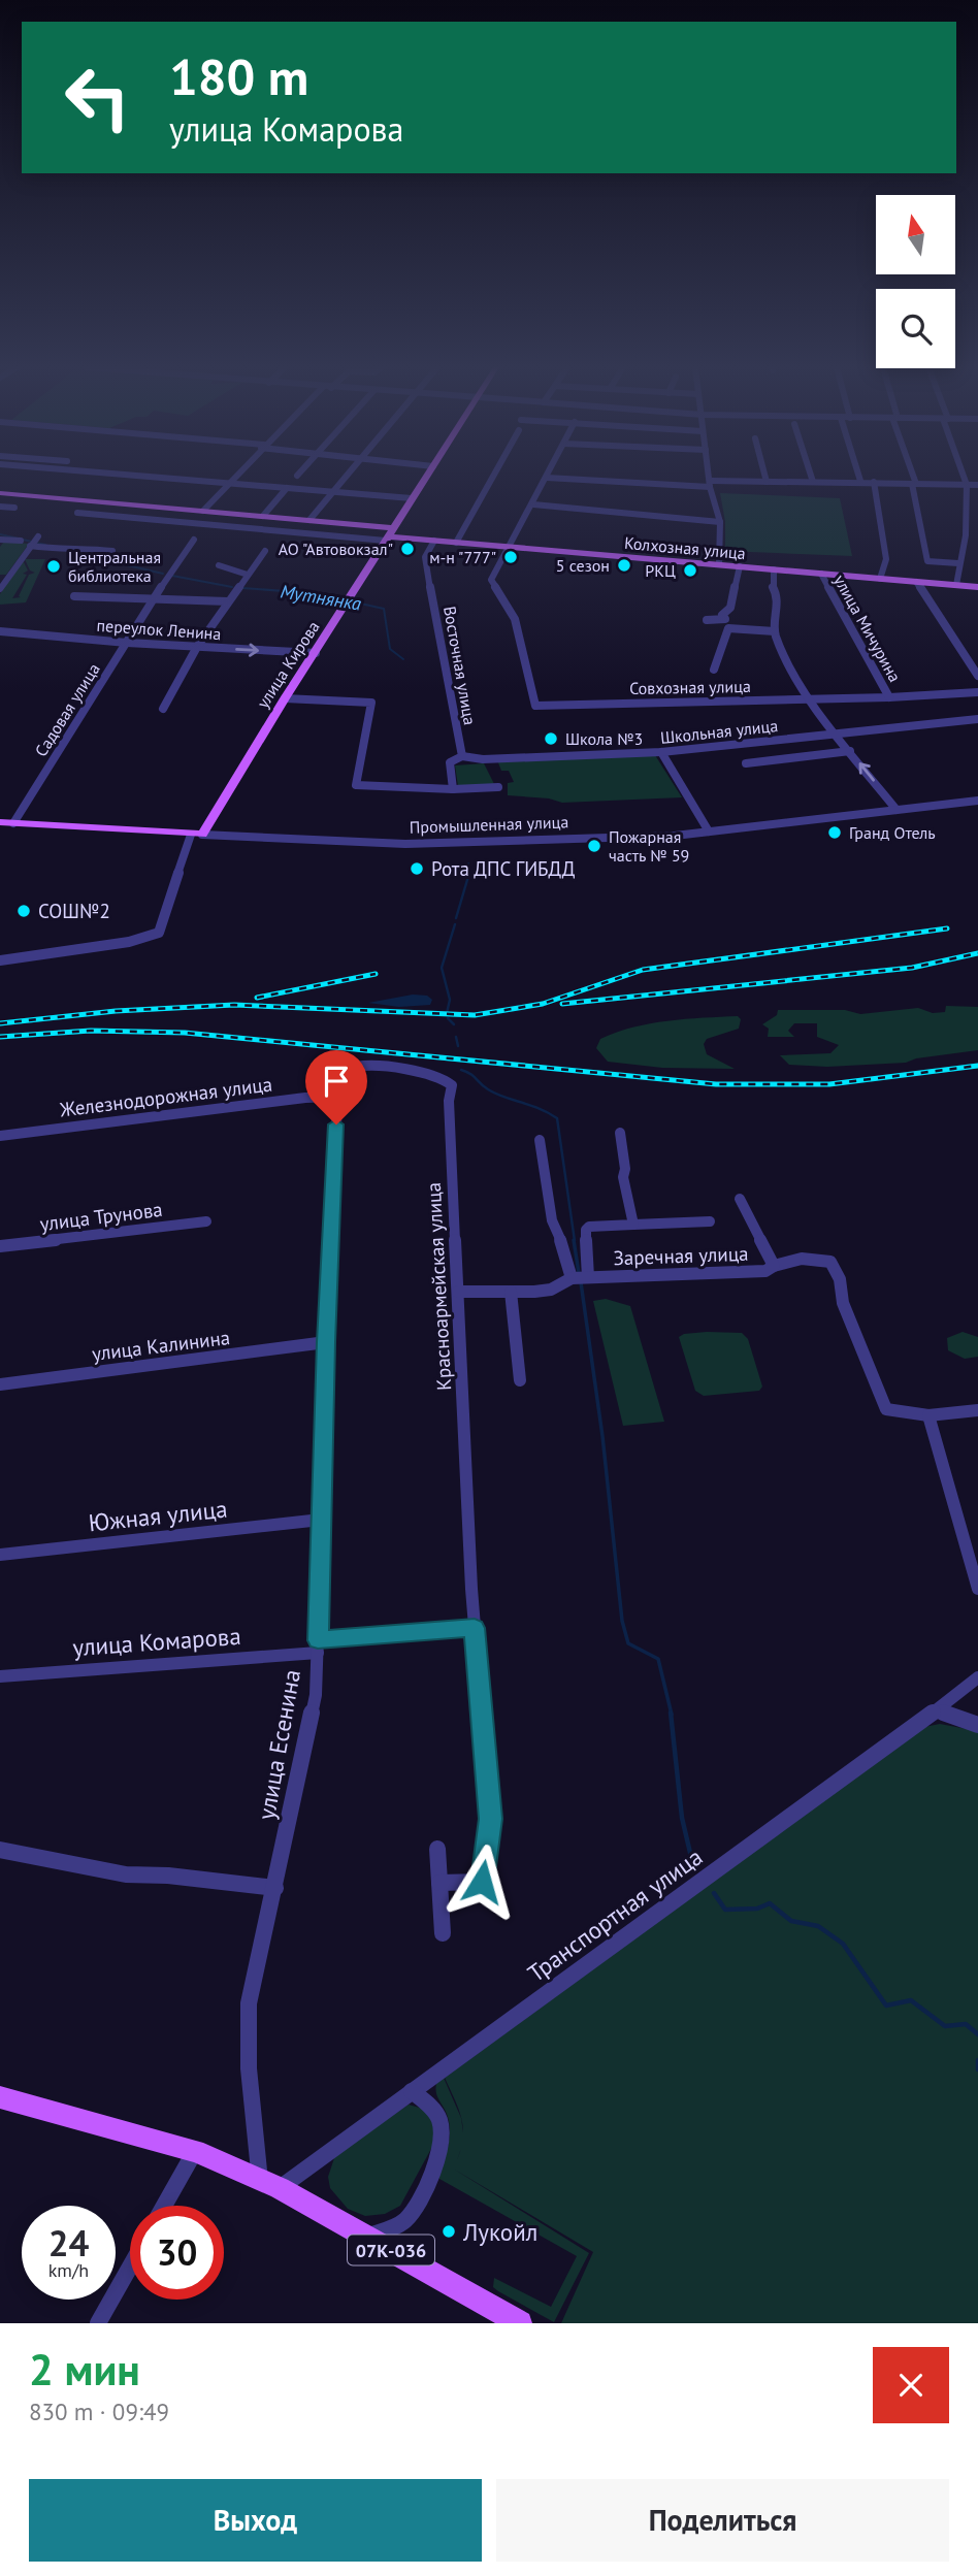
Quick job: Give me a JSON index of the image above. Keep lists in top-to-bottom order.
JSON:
{
  "streets": {
    "main road": [
      "Колхозная улица",
      "улица Кирова",
      "Промышленная улица",
      "07К-036"
    ],
    "street": [
      "улица Мичурина",
      "переулок Ленина",
      "Восточная улица",
      "Совхозная улица",
      "Садовая улица",
      "Школьная улица",
      "Железнодорожная улица",
      "улица Трунова",
      "Заречная улица",
      "Красноармейская улица",
      "улица Калинина",
      "Южная улица",
      "улица Комарова",
      "улица Есенина",
      "Транспортная улица"
    ]
  },
  "crossings": [
    ["Колхозная улица", "улица Мичурина"],
    ["Колхозная улица", "улица Кирова"],
    ["Колхозная улица", "Восточная улица"],
    ["Колхозная улица", "Совхозная улица"],
    ["улица Мичурина", "Совхозная улица"],
    ["переулок Ленина", "улица Кирова"],
    ["переулок Ленина", "Садовая улица"],
    ["улица Кирова", "Промышленная улица"],
    ["Восточная улица", "Школьная улица"],
    ["Садовая улица", "Промышленная улица"],
    ["Железнодорожная улица", "Красноармейская улица"],
    ["Железнодорожная улица", "улица Есенина"],
    ["Заречная улица", "Красноармейская улица"],
    ["Красноармейская улица", "улица Комарова"],
    ["Красноармейская улица", "улица Есенина"],
    ["улица Калинина", "улица Есенина"],
    ["Южная улица", "улица Есенина"],
    ["улица Комарова", "улица Есенина"],
    ["улица Есенина", "Транспортная улица"],
    ["улица Есенина", "07К-036"],
    ["Транспортная улица", "07К-036"]
  ],
  "water": ["Мутнянка"],
  "places": [
    "АО \"Автовокзал\"",
    "м-н \"777\"",
    "5 сезон",
    "Центральная библиотека",
    "РКЦ",
    "Школа №3",
    "Гранд Отель",
    "Пожарная часть № 59",
    "Рота ДПС ГИБДД",
    "СОШ№2",
    "Лукойл"
  ],
  "north": "top",
  "page": {
    "turn": ["180 m", "улица Комарова"],
    "speed": "24 km/h",
    "limit": "30",
    "heading": ["2 мин", "830 m · 09:49"],
    "buttons": ["Выход", "Поделиться"]
  }
}
